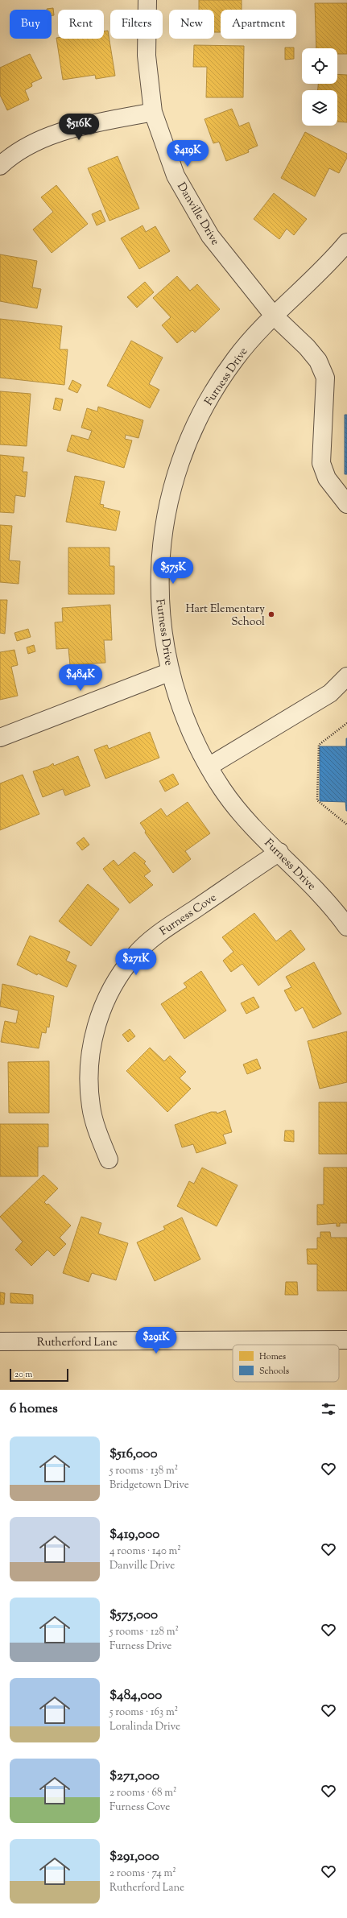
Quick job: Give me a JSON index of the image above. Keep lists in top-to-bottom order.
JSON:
{
  "streets": {
    "street": [
      "Danville Drive",
      "Furness Drive",
      "Furness Cove",
      "Rutherford Lane"
    ]
  },
  "crossings": [
    ["Danville Drive", "Furness Drive"],
    ["Furness Drive", "Furness Cove"]
  ],
  "places": ["Hart Elementary School"],
  "legend": ["Homes", "Schools"],
  "scale_bar": "20 m",
  "page": {
    "chip": [
      "Buy",
      "Rent",
      "Filters",
      "New",
      "Apartment"
    ],
    "price": [
      "$516K",
      "$419K",
      "$575K",
      "$484K",
      "$271K",
      "$291K"
    ],
    "scale": "20 m",
    "heading": "6 homes",
    "list": [
      {
        "name": "$516,000",
        "note": "5 rooms · 138 m² · Bridgetown Drive"
      },
      {
        "name": "$419,000",
        "note": "4 rooms · 140 m² · Danville Drive"
      },
      {
        "name": "$575,000",
        "note": "5 rooms · 128 m² · Furness Drive"
      },
      {
        "name": "$484,000",
        "note": "5 rooms · 163 m² · Loralinda Drive"
      },
      {
        "name": "$271,000",
        "note": "2 rooms · 68 m² · Furness Cove"
      },
      {
        "name": "$291,000",
        "note": "2 rooms · 74 m² · Rutherford Lane"
      }
    ]
  }
}
